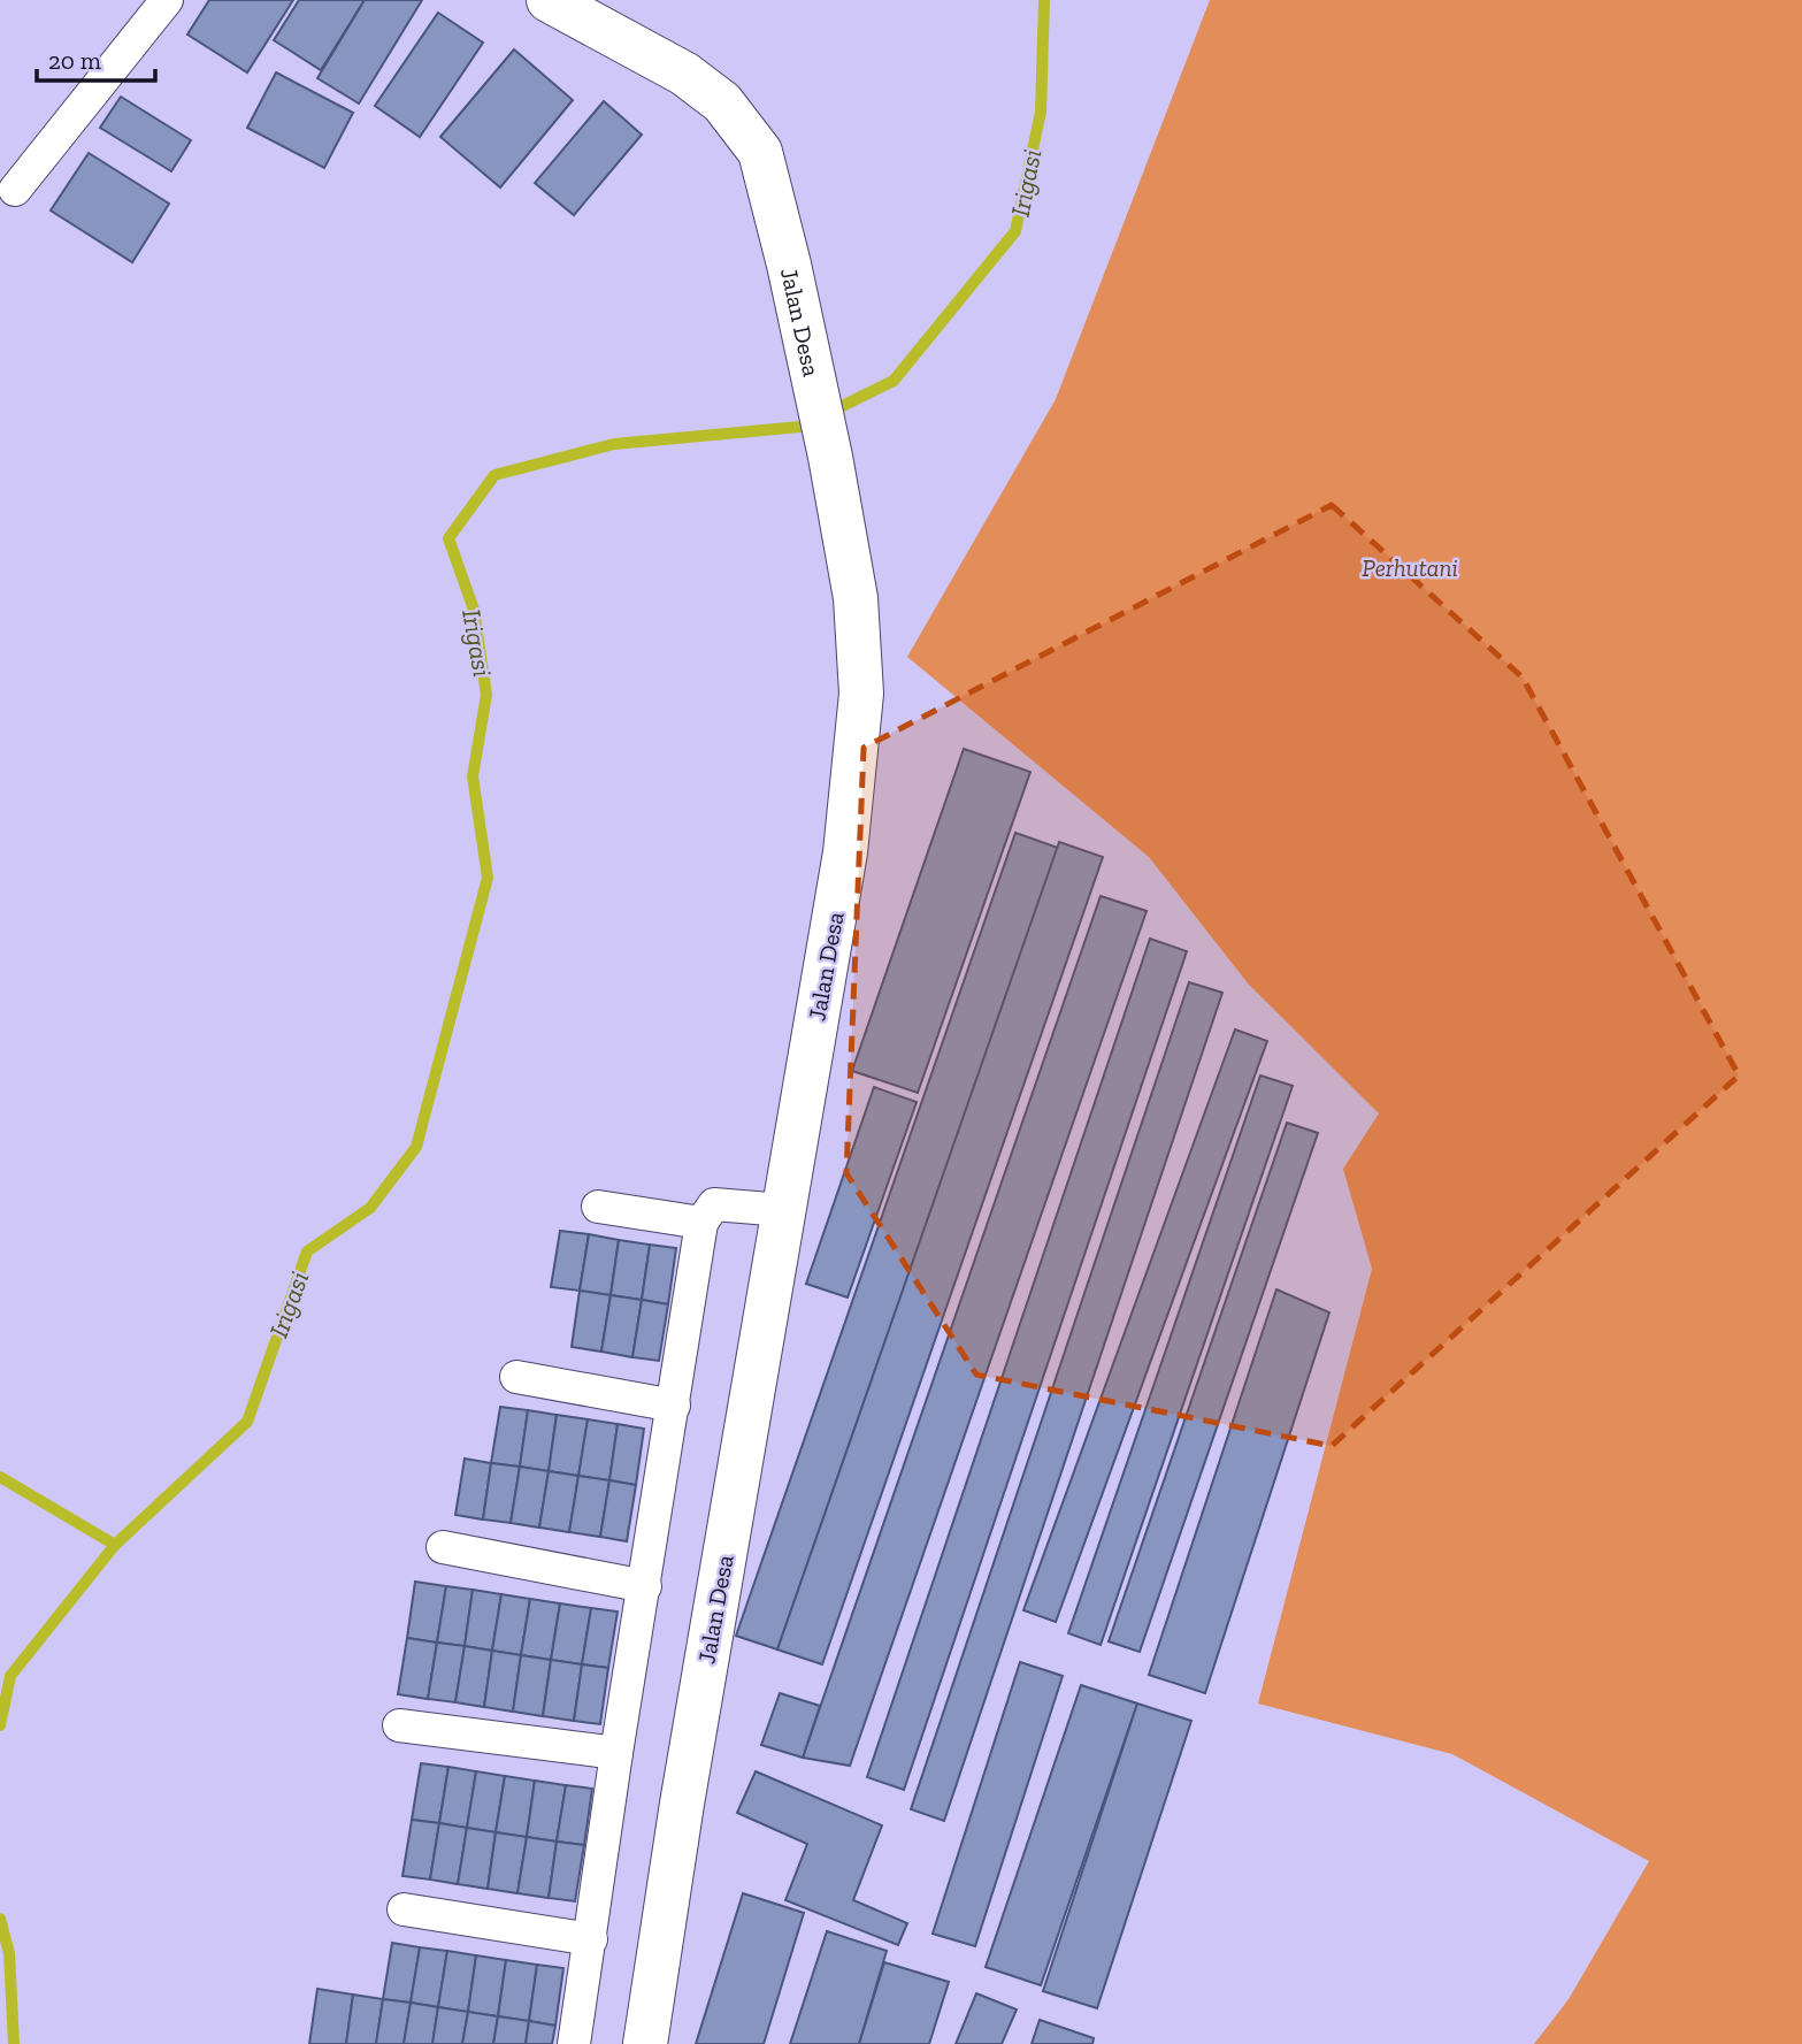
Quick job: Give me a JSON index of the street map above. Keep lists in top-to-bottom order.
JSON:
{
  "streets": {
    "street": ["Jalan Desa"]
  },
  "water": ["Irigasi"],
  "parks": ["Perhutani"],
  "scale_bar": "20 m"
}
